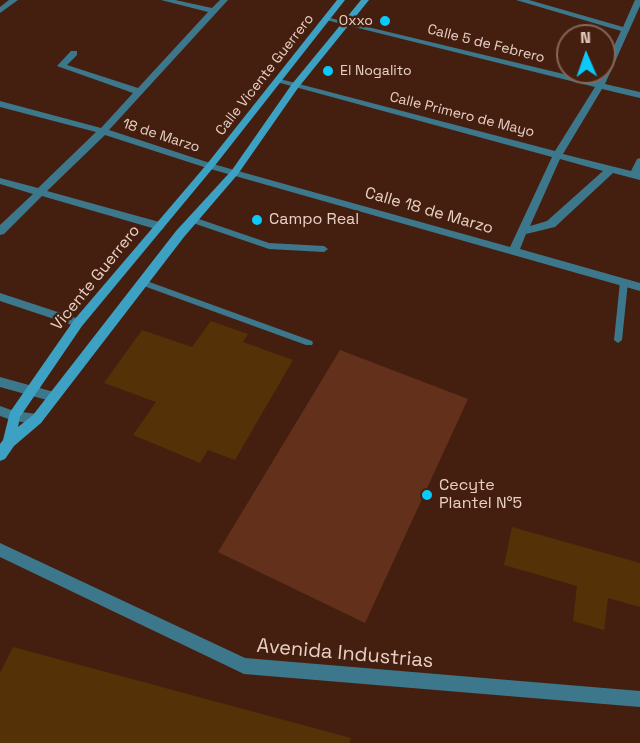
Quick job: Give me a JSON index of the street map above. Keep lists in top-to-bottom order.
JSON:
{
  "streets": {
    "street": [
      "Calle 5 de Febrero",
      "Calle Vicente Guerrero",
      "Calle Primero de Mayo",
      "18 de Marzo",
      "Calle 18 de Marzo",
      "Vicente Guerrero",
      "Avenida Industrias"
    ]
  },
  "crossings": [
    ["Calle 5 de Febrero", "Calle Vicente Guerrero"],
    ["Calle Vicente Guerrero", "Calle Primero de Mayo"],
    ["Calle Vicente Guerrero", "18 de Marzo"],
    ["Calle Vicente Guerrero", "Calle 18 de Marzo"],
    ["Calle Vicente Guerrero", "Vicente Guerrero"],
    ["18 de Marzo", "Calle 18 de Marzo"],
    ["18 de Marzo", "Vicente Guerrero"],
    ["Calle 18 de Marzo", "Vicente Guerrero"]
  ],
  "places": [
    "Oxxo",
    "El Nogalito",
    "Campo Real",
    "Cecyte Plantel N°5"
  ],
  "north": "top"
}
